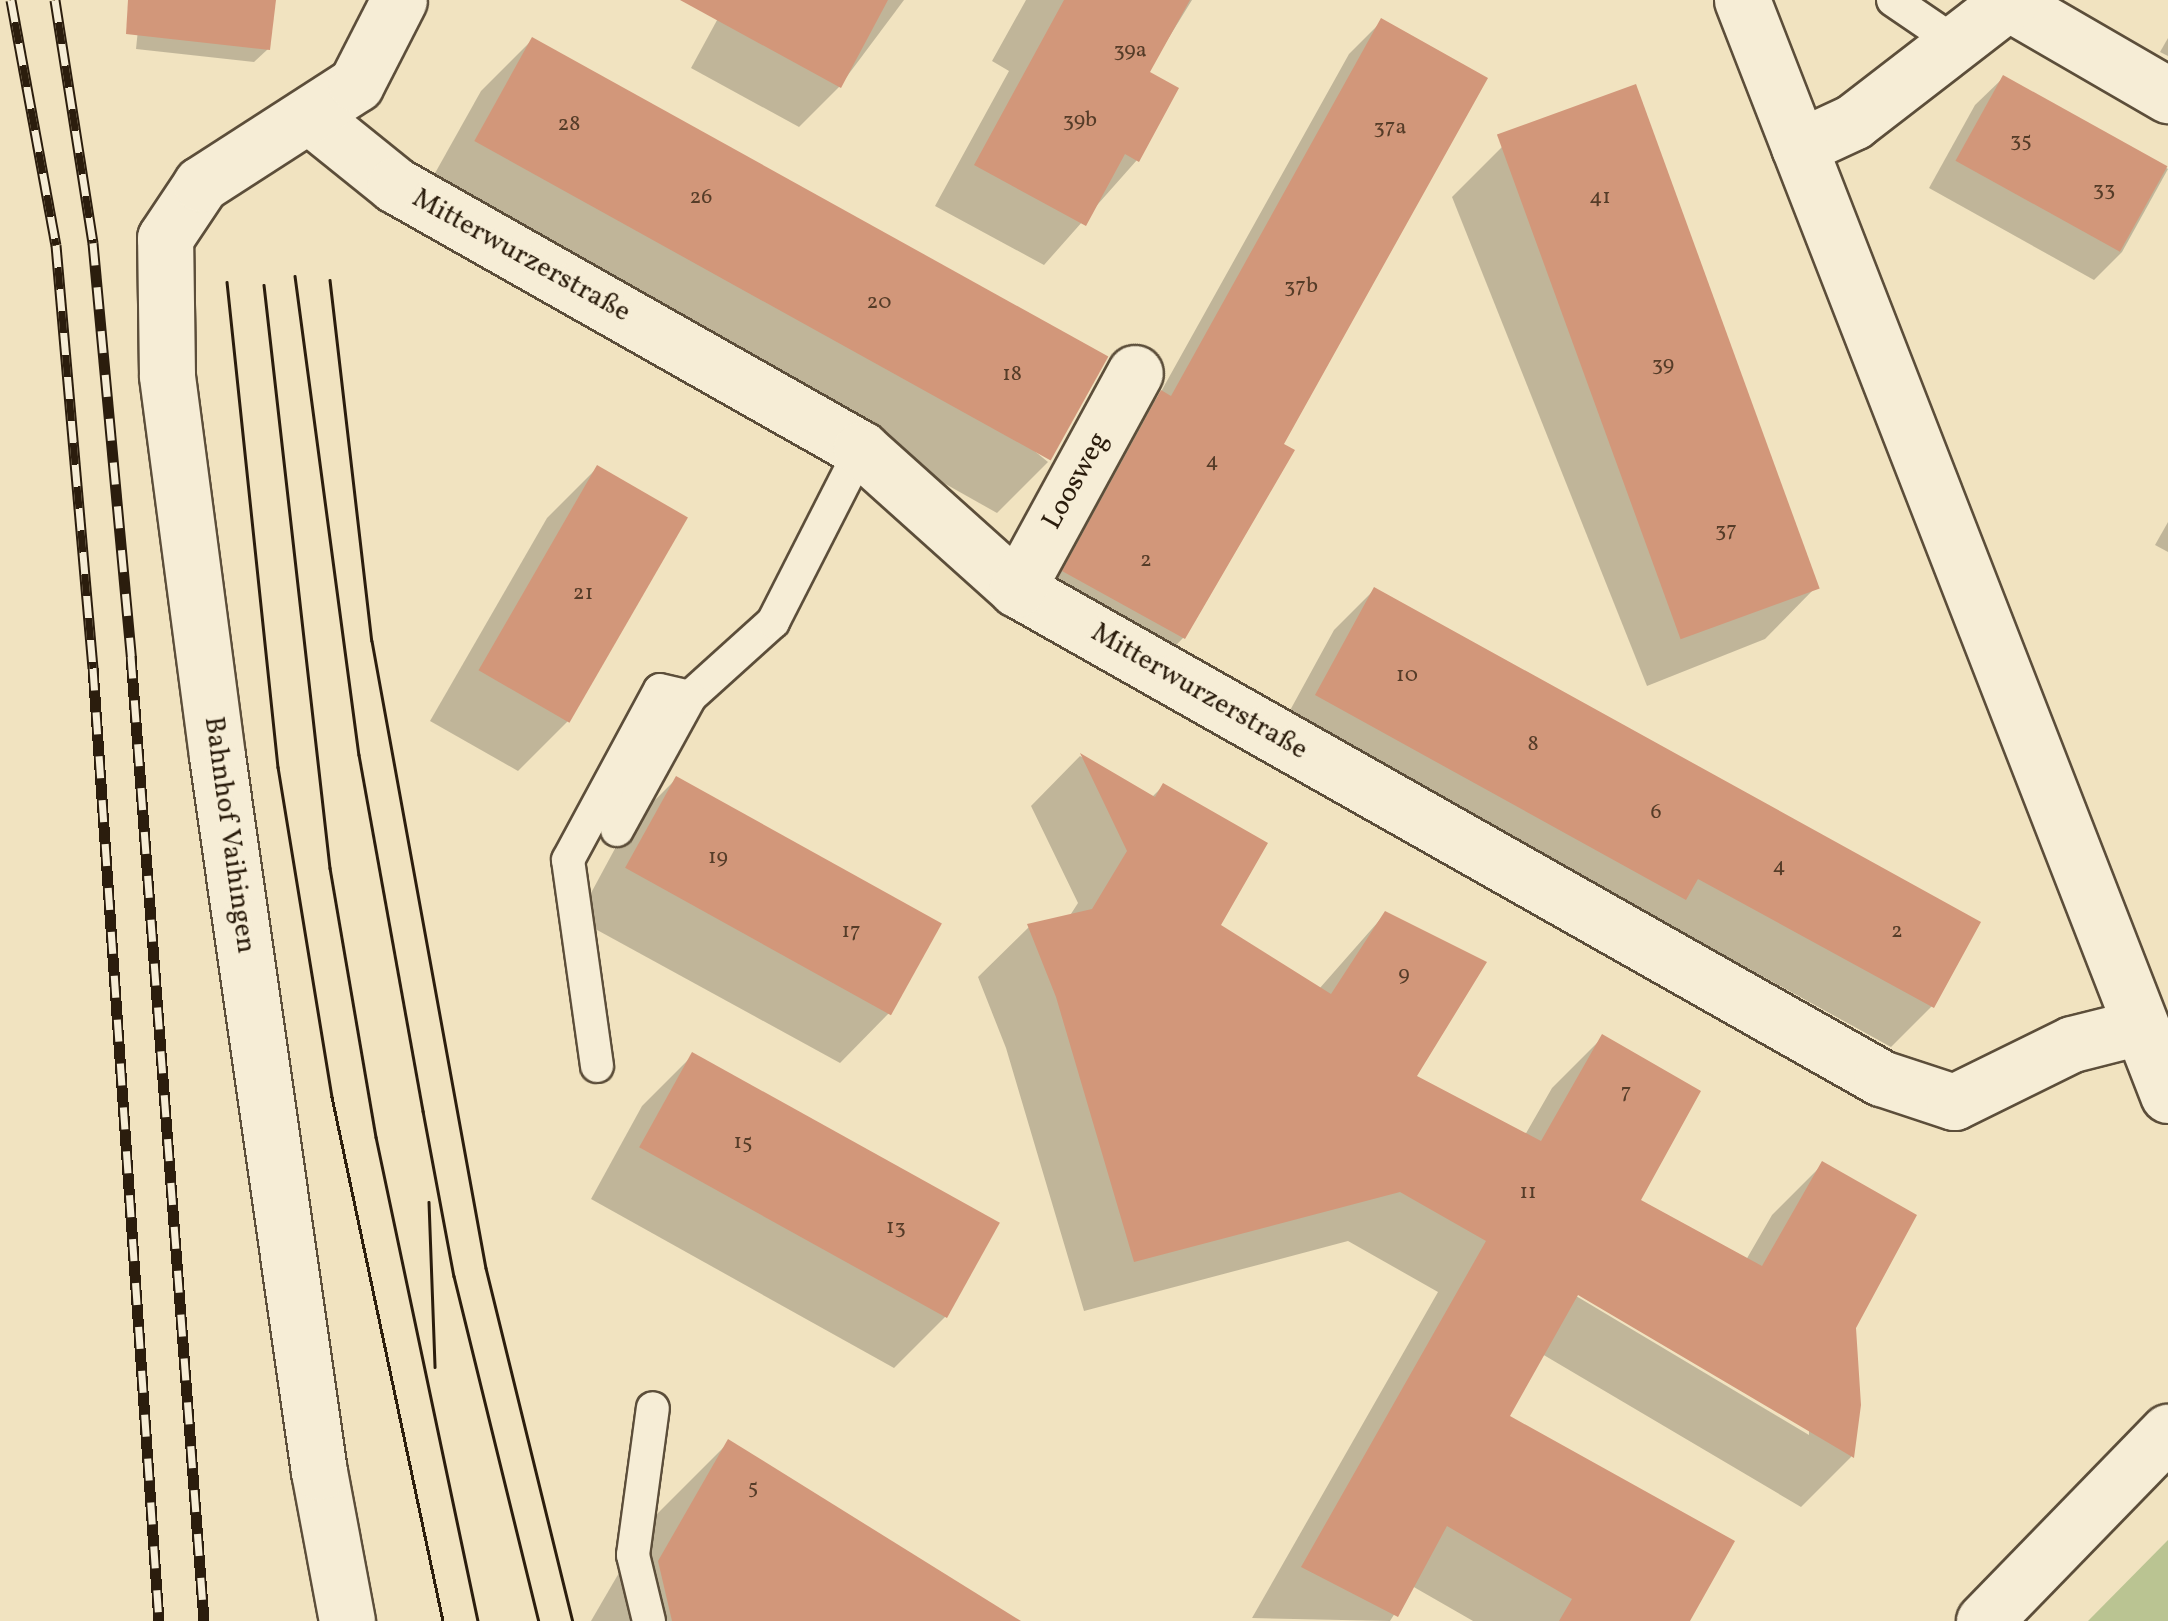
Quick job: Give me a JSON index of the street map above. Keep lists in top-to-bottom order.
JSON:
{
  "streets": {
    "street": ["Mitterwurzerstraße", "Loosweg", "Bahnhof Vaihingen"]
  },
  "crossings": [
    ["Mitterwurzerstraße", "Loosweg"],
    ["Mitterwurzerstraße", "Bahnhof Vaihingen"]
  ],
  "house_numbers": [
    "39a",
    "39b",
    "28",
    "37a",
    "35",
    "33",
    "26",
    "41",
    "37b",
    "20",
    "39",
    "18",
    "4",
    "37",
    "2",
    "21",
    "10",
    "8",
    "6",
    "19",
    "4",
    "17",
    "2",
    "9",
    "7",
    "15",
    "11",
    "13",
    "5"
  ]
}
